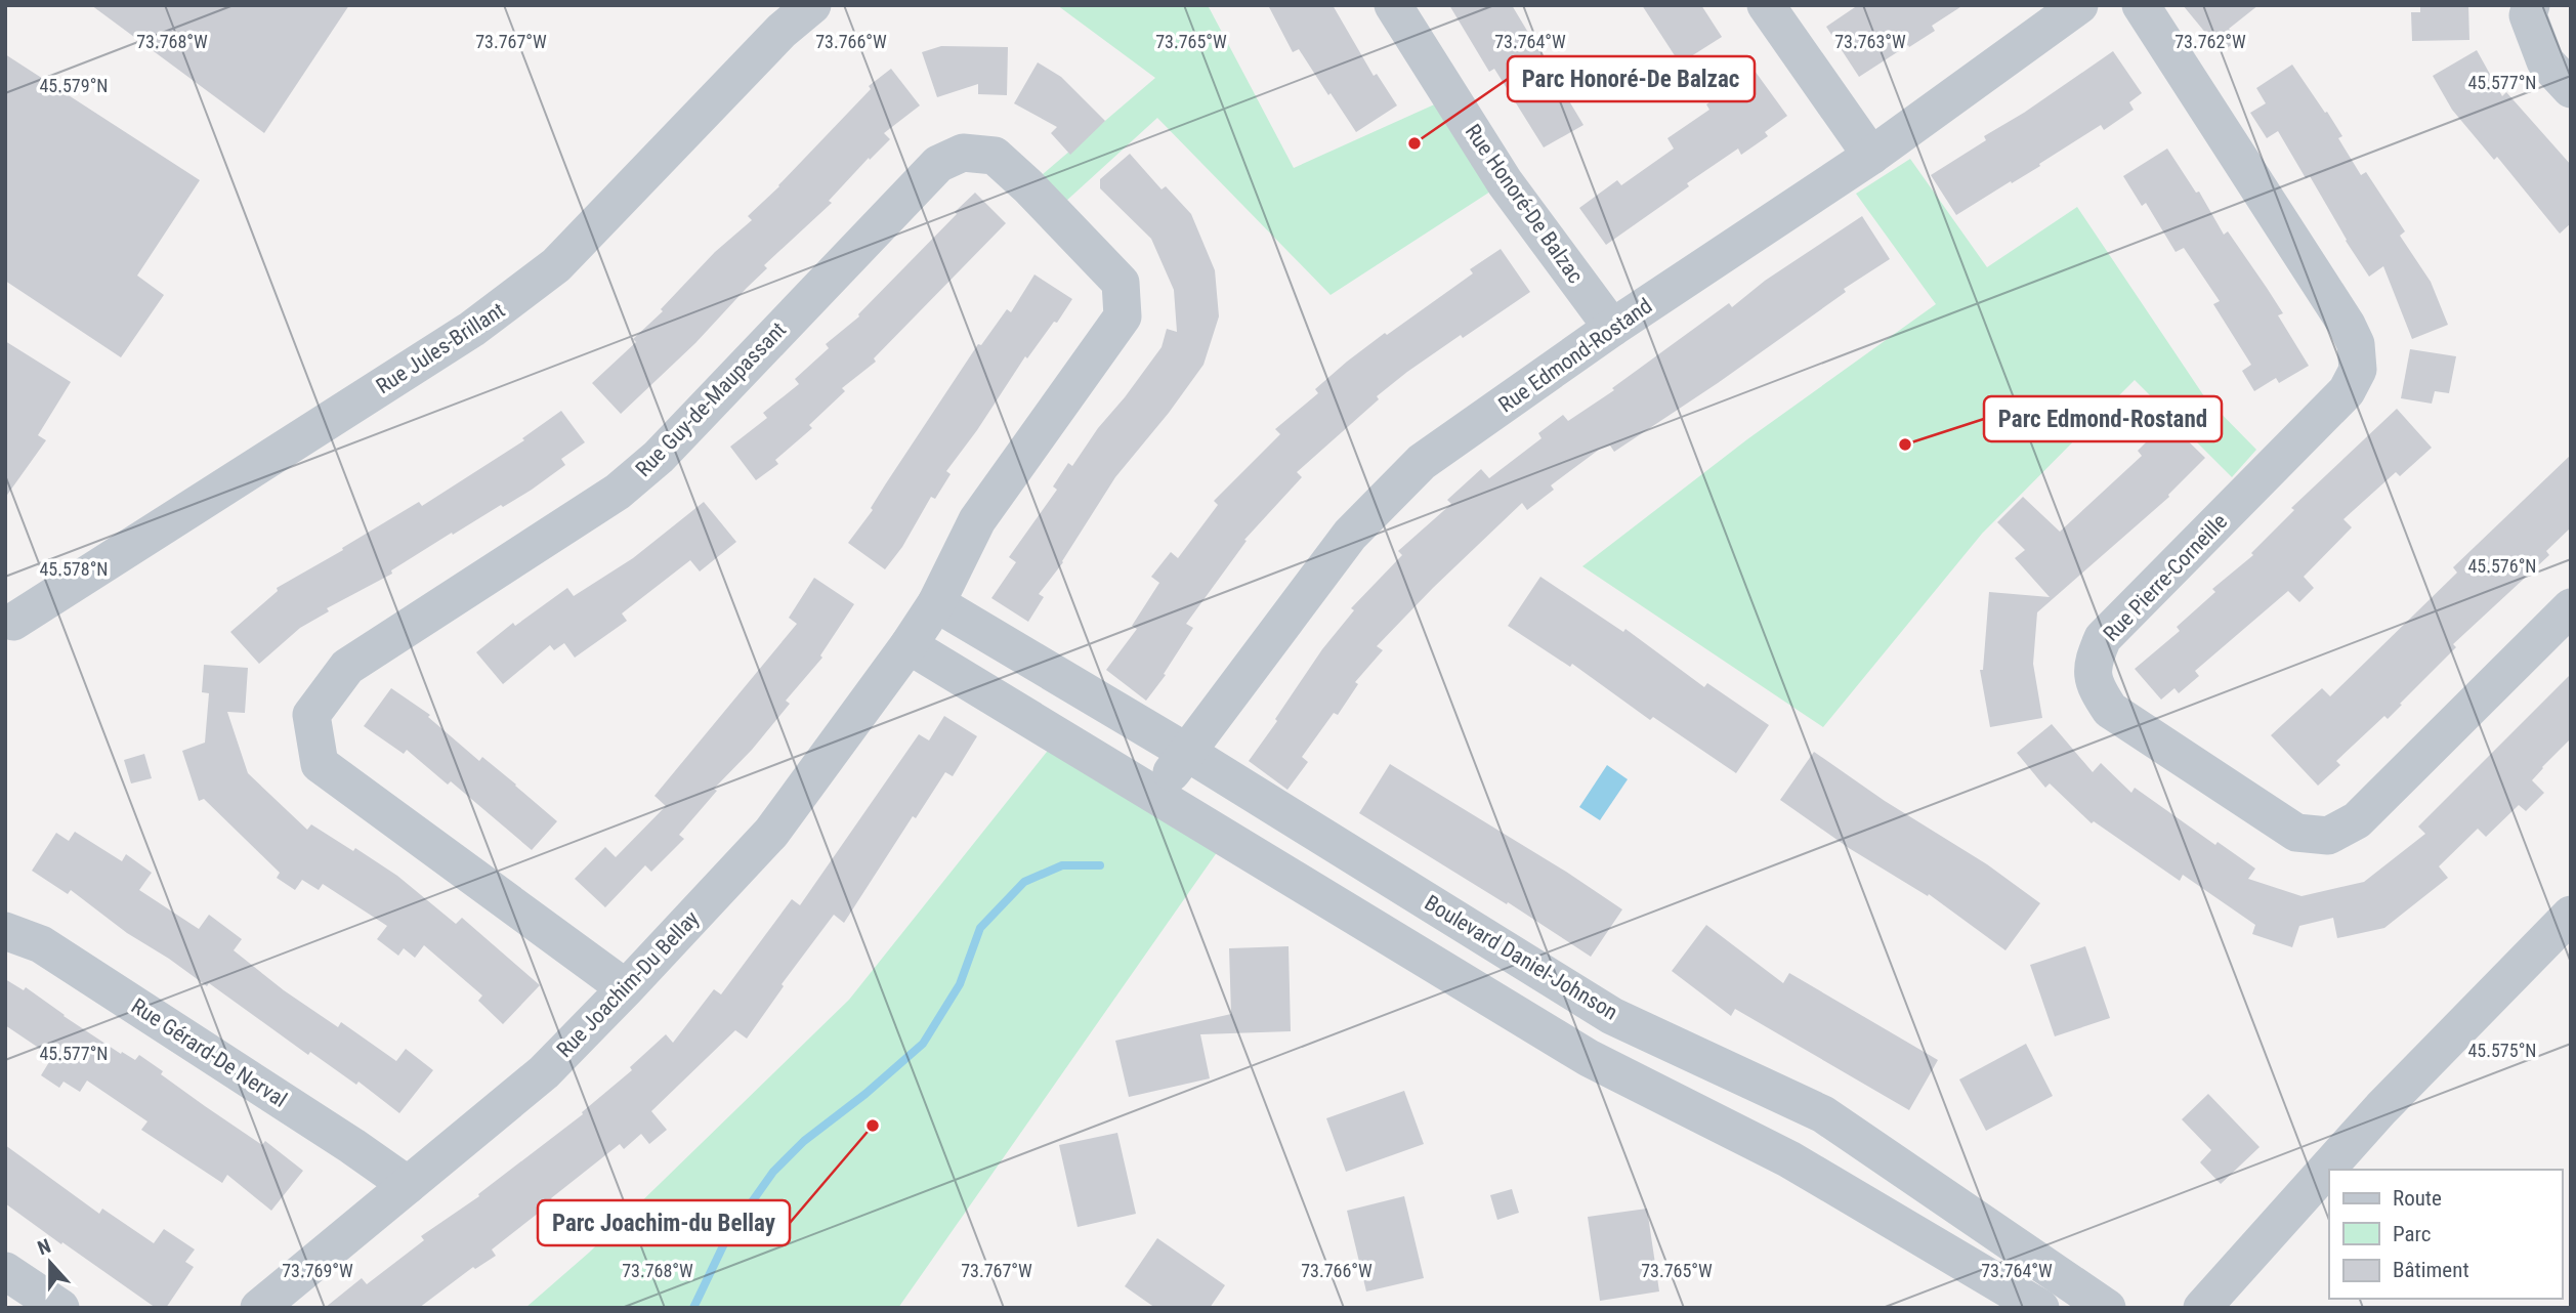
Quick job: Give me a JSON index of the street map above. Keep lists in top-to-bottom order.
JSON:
{
  "streets": {
    "street": [
      "Rue Honoré-De Balzac",
      "Rue Jules-Brillant",
      "Rue Edmond-Rostand",
      "Rue Guy-de-Maupassant",
      "Rue Pierre-Corneille",
      "Boulevard Daniel-Johnson",
      "Rue Joachim-Du Bellay",
      "Rue Gérard-De Nerval"
    ]
  },
  "crossings": [
    ["Rue Honoré-De Balzac", "Rue Edmond-Rostand"],
    ["Rue Edmond-Rostand", "Boulevard Daniel-Johnson"],
    ["Rue Guy-de-Maupassant", "Boulevard Daniel-Johnson"],
    ["Rue Guy-de-Maupassant", "Rue Joachim-Du Bellay"],
    ["Boulevard Daniel-Johnson", "Rue Joachim-Du Bellay"],
    ["Rue Joachim-Du Bellay", "Rue Gérard-De Nerval"]
  ],
  "places": ["Parc Honoré-De Balzac", "Parc Edmond-Rostand", "Parc Joachim-du Bellay"],
  "legend": ["Route", "Parc", "Bâtiment"],
  "north": "top",
  "coordinates": [
    "73.768°W",
    "73.767°W",
    "73.766°W",
    "73.765°W",
    "73.764°W",
    "73.763°W",
    "73.762°W",
    "45.577°N",
    "45.579°N",
    "45.576°N",
    "45.578°N",
    "45.575°N",
    "73.769°W"
  ]
}
